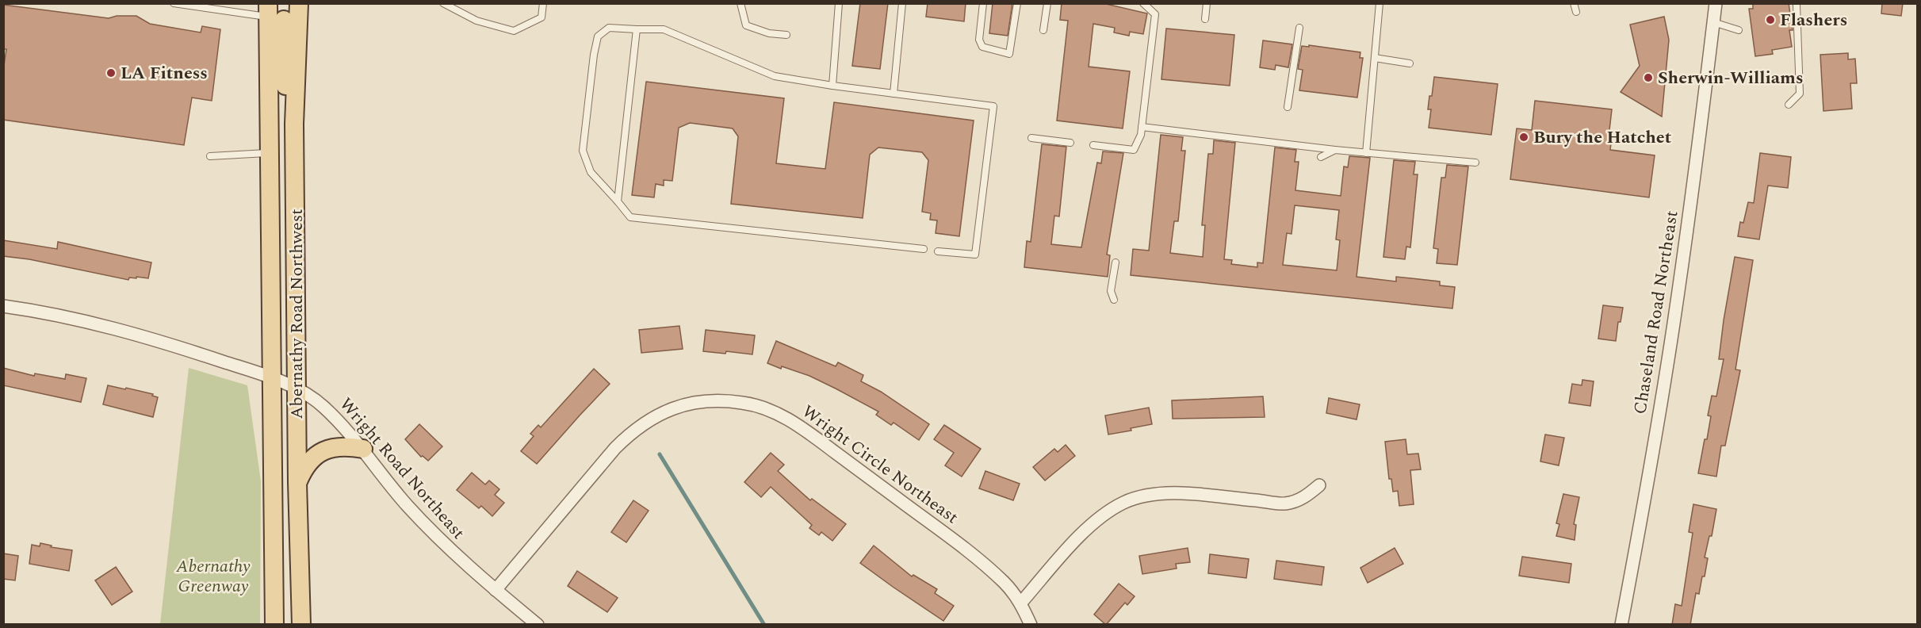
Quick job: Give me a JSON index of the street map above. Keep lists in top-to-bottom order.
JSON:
{
  "streets": {
    "main road": ["Abernathy Road Northwest"],
    "street": ["Chaseland Road Northeast", "Wright Circle Northeast", "Wright Road Northeast"]
  },
  "crossings": [
    ["Abernathy Road Northwest", "Wright Road Northeast"],
    ["Wright Circle Northeast", "Wright Road Northeast"]
  ],
  "parks": ["Abernathy Greenway"],
  "places": [
    "Flashers",
    "LA Fitness",
    "Sherwin-Williams",
    "Bury the Hatchet"
  ]
}
